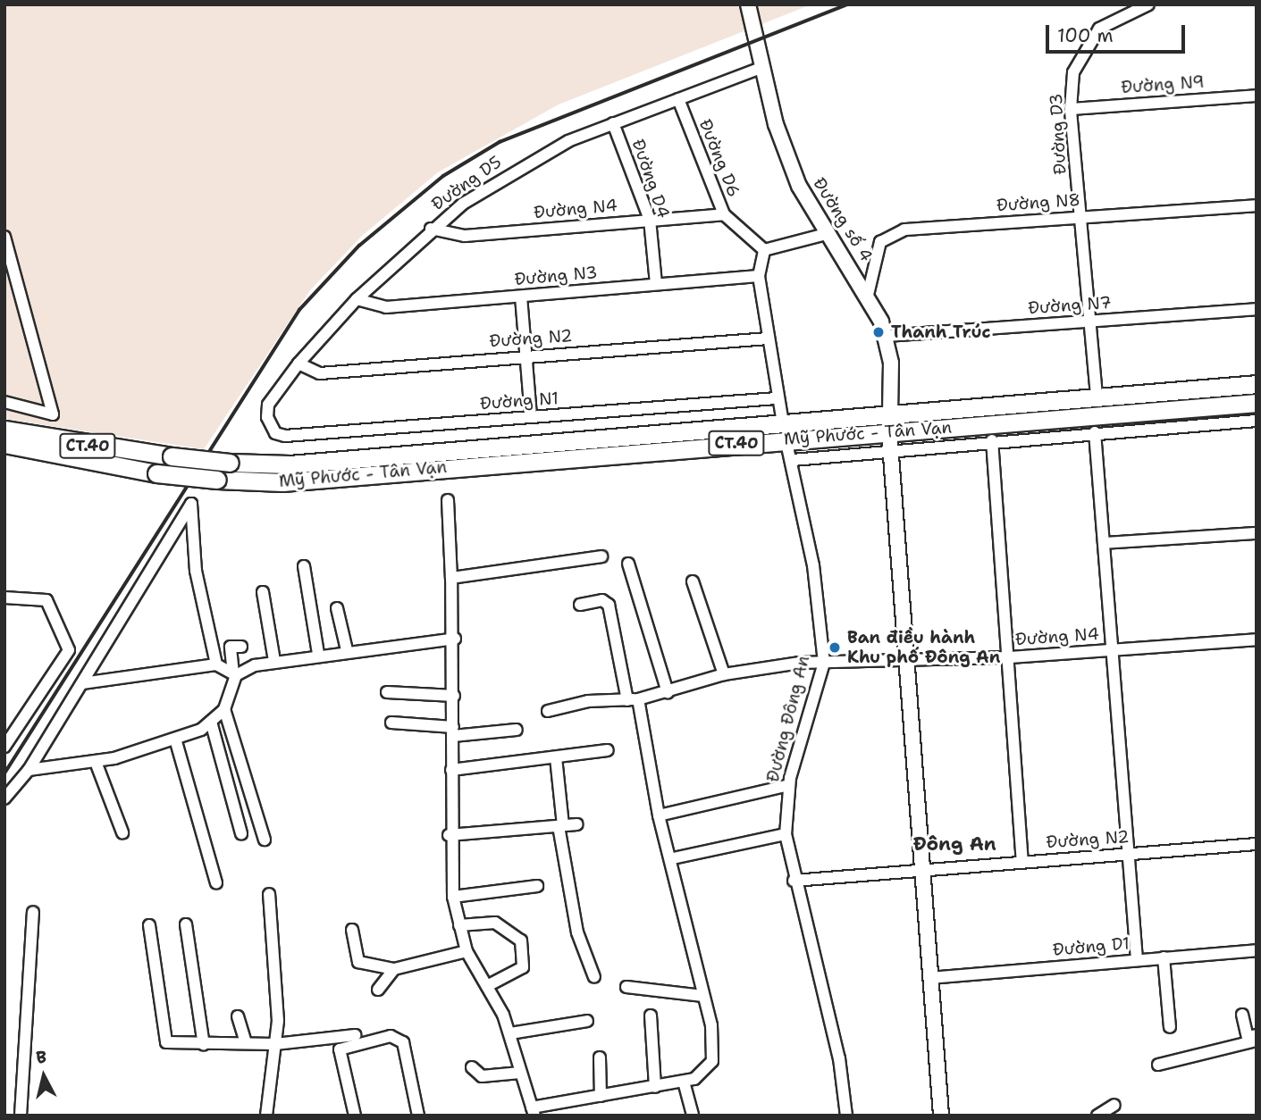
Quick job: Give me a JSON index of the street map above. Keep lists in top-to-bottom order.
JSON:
{
  "streets": {
    "main road": ["Mỹ Phước - Tân Vạn", "CT.40"],
    "street": [
      "Đường N9",
      "Đường D3",
      "Đường D6",
      "Đường D4",
      "Đường D5",
      "Đường N8",
      "Đường N4",
      "Đường số 4",
      "Đường N3",
      "Đường N7",
      "Đường N2",
      "Đường N1",
      "Đường Đông An",
      "Đường D1"
    ]
  },
  "crossings": [
    ["Đường N9", "Đường D3"],
    ["Đường D3", "Đường N8"],
    ["Đường D3", "Đường N7"],
    ["Đường D3", "Mỹ Phước - Tân Vạn"],
    ["Đường D6", "Đường D5"],
    ["Đường D6", "Đường N4"],
    ["Đường D4", "Đường D5"],
    ["Đường D4", "Đường N4"],
    ["Đường D4", "Đường N3"],
    ["Đường D5", "Đường N4"],
    ["Đường D5", "Đường số 4"],
    ["Đường D5", "Đường N3"],
    ["Đường D5", "Đường N2"],
    ["Đường D5", "Đường N1"],
    ["Đường N8", "Đường số 4"],
    ["Đường N4", "Đường số 4"],
    ["Đường N4", "Đường Đông An"],
    ["Đường số 4", "Đường N7"],
    ["Đường số 4", "Đường N2"],
    ["Đường số 4", "Mỹ Phước - Tân Vạn"],
    ["Đường số 4", "Đường D1"],
    ["Đường N2", "Đường Đông An"],
    ["Mỹ Phước - Tân Vạn", "Đường Đông An"]
  ],
  "districts": ["Đông An"],
  "places": ["Thanh Trúc", "Ban điều hành Khu phố Đông An"],
  "scale_bar": "100 m",
  "north": "top"
}
